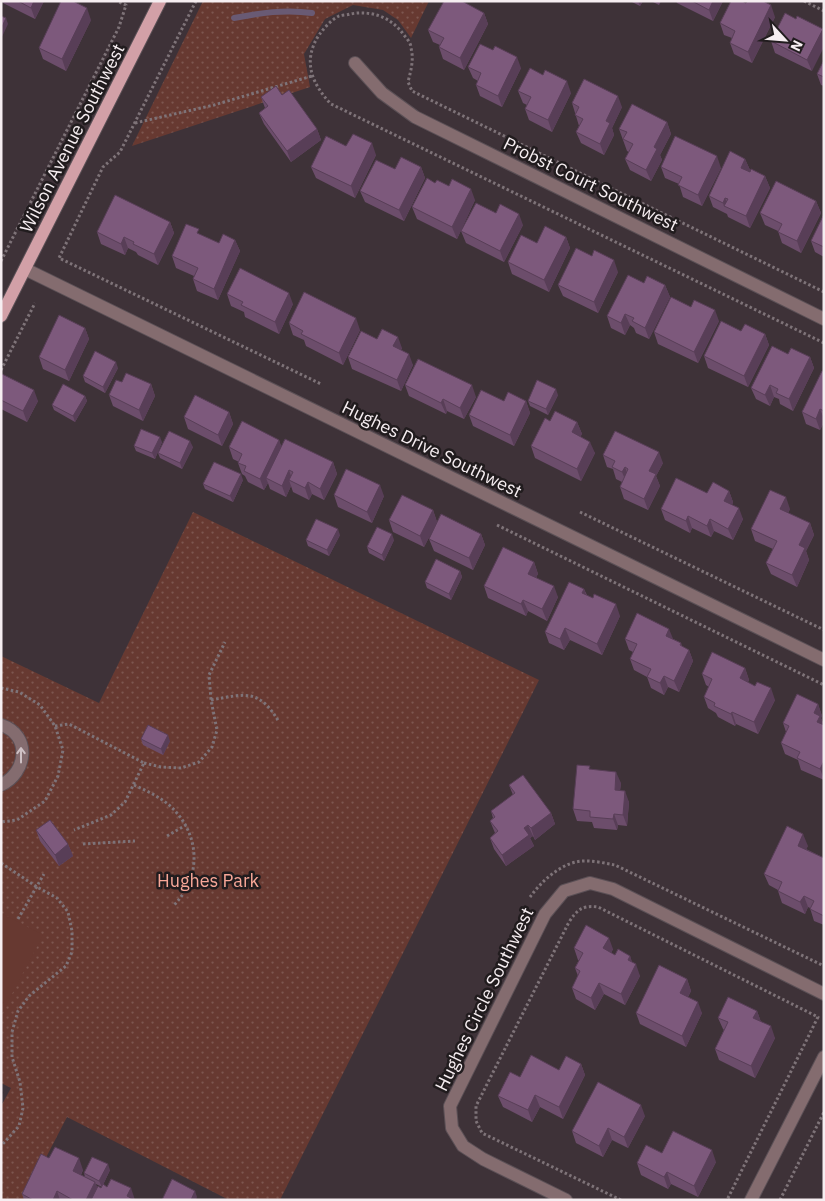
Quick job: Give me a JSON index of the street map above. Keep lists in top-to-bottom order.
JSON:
{
  "streets": {
    "main road": ["Wilson Avenue Southwest"],
    "street": ["Probst Court Southwest", "Hughes Drive Southwest", "Hughes Circle Southwest"]
  },
  "crossings": [
    ["Wilson Avenue Southwest", "Hughes Drive Southwest"]
  ],
  "parks": ["Hughes Park"],
  "north": "bottom right"
}
